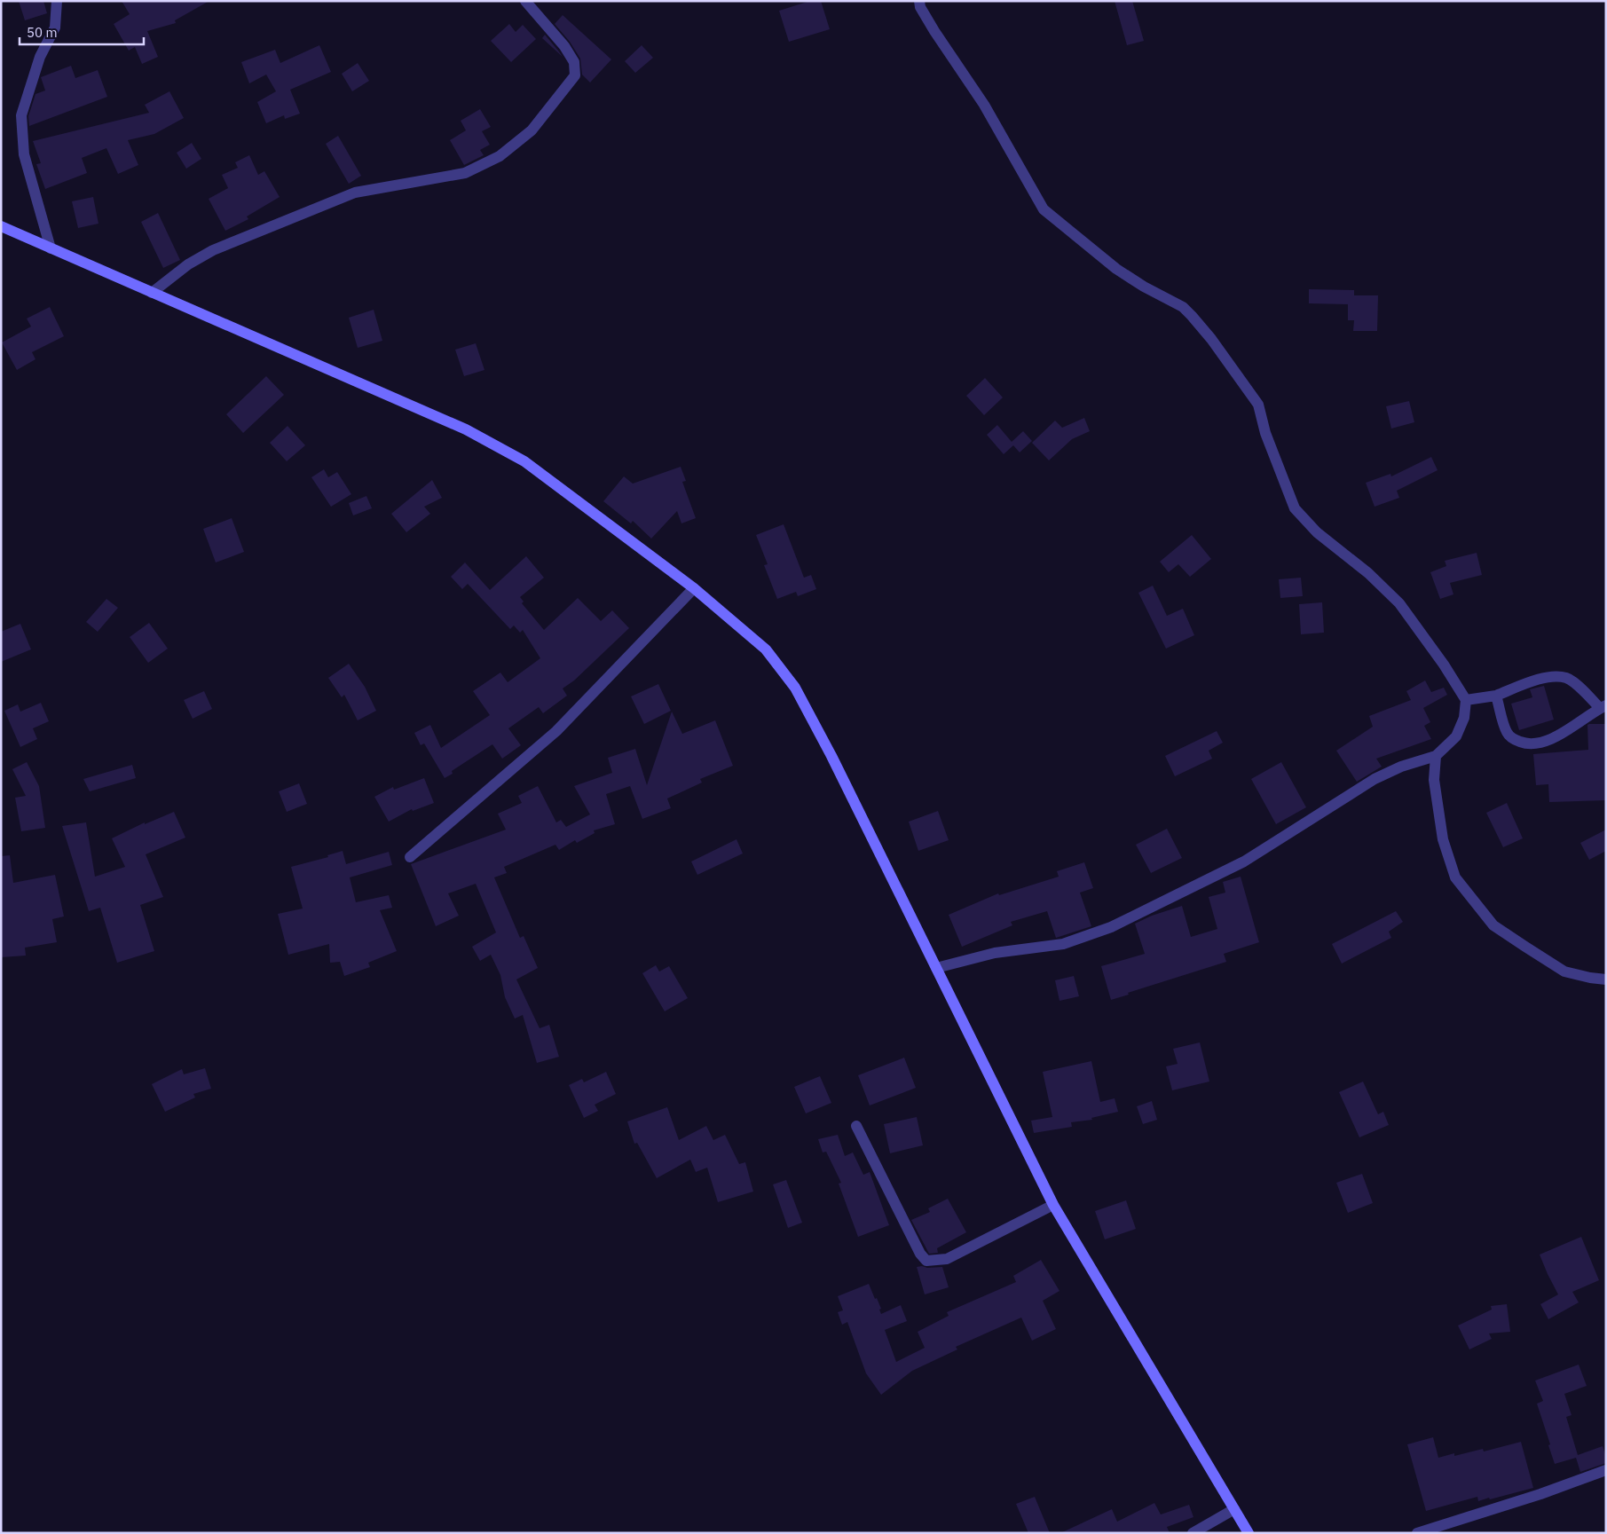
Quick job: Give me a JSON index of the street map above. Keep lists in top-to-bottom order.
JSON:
{
  "scale_bar": "50 m"
}
